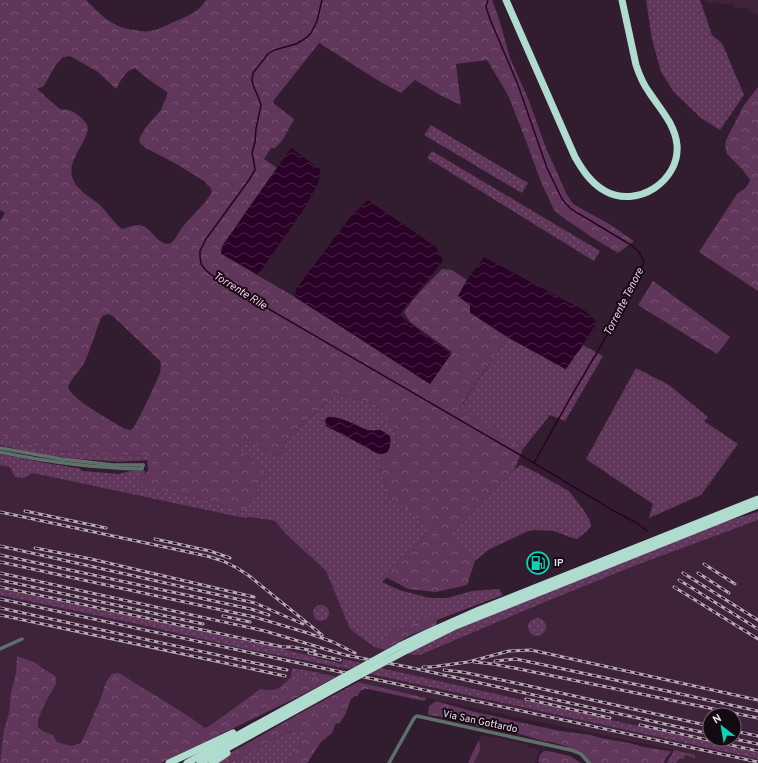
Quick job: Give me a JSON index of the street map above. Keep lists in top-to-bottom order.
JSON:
{
  "streets": {
    "street": ["Via San Gottardo"]
  },
  "water": ["Torrente Rile", "Torrente Tenore"],
  "places": {
    "fuel station": ["IP"]
  },
  "north": "top left"
}
